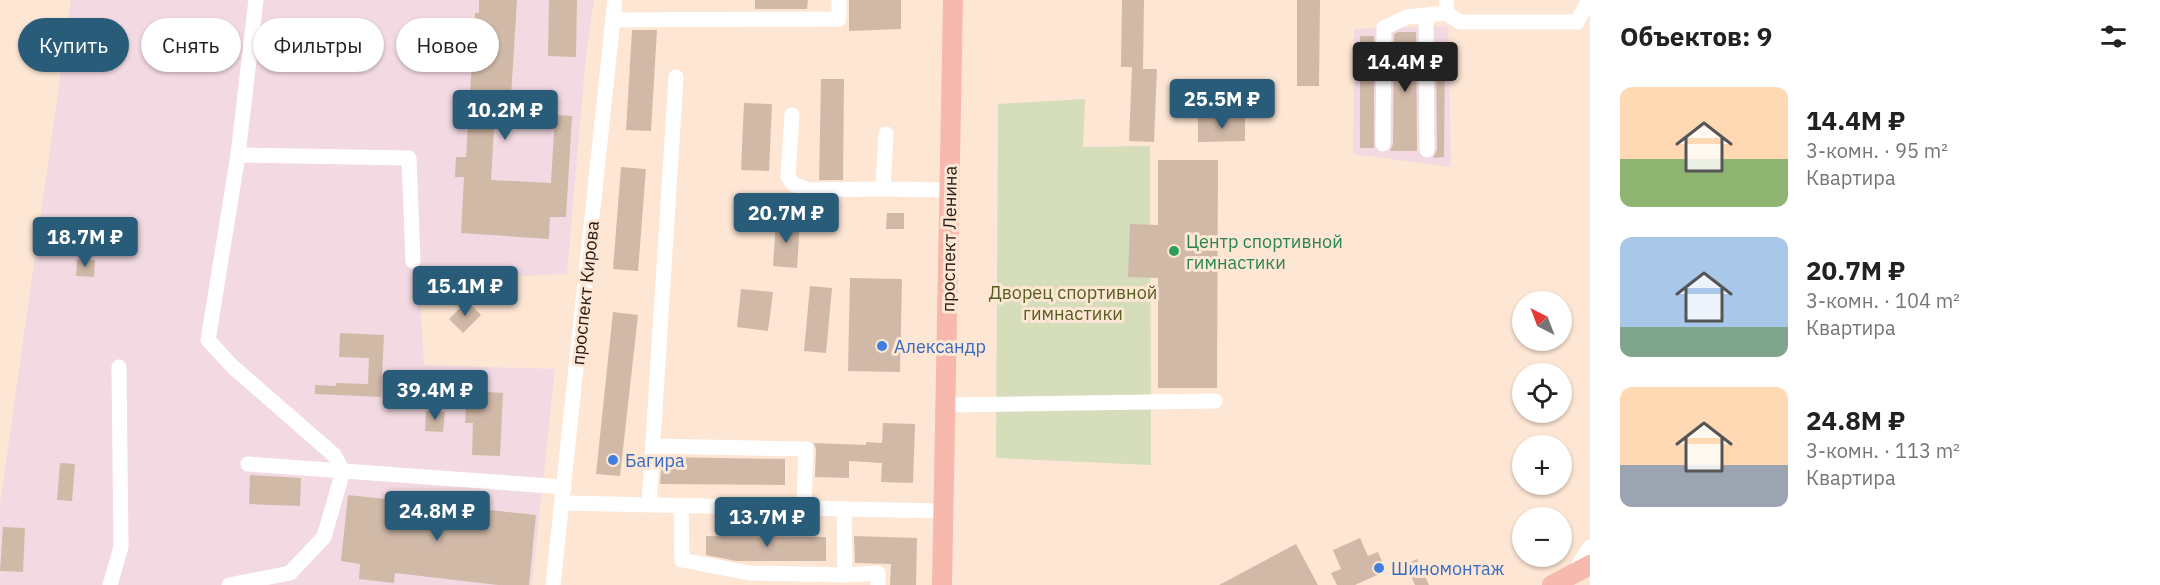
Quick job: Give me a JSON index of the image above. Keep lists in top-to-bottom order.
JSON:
{
  "streets": {
    "main road": ["проспект Ленина"],
    "street": ["проспект Кирова"]
  },
  "parks": ["Дворец спортивной гимнастики"],
  "places": [
    "Центр спортивной гимнастики",
    "Александр",
    "Багира",
    "Шиномонтаж"
  ],
  "north": "top left",
  "page": {
    "heading": "Объектов: 9",
    "chip": [
      "Купить",
      "Снять",
      "Фильтры",
      "Новое"
    ],
    "price": [
      "14.4M ₽",
      "25.5M ₽",
      "10.2M ₽",
      "20.7M ₽",
      "18.7M ₽",
      "15.1M ₽",
      "39.4M ₽",
      "24.8M ₽",
      "13.7M ₽"
    ],
    "list": [
      {
        "name": "14.4M ₽",
        "note": "3-комн. · 95 m² · Квартира"
      },
      {
        "name": "20.7M ₽",
        "note": "3-комн. · 104 m² · Квартира"
      },
      {
        "name": "24.8M ₽",
        "note": "3-комн. · 113 m² · Квартира"
      }
    ],
    "map_buttons": ["+", "−"]
  }
}
